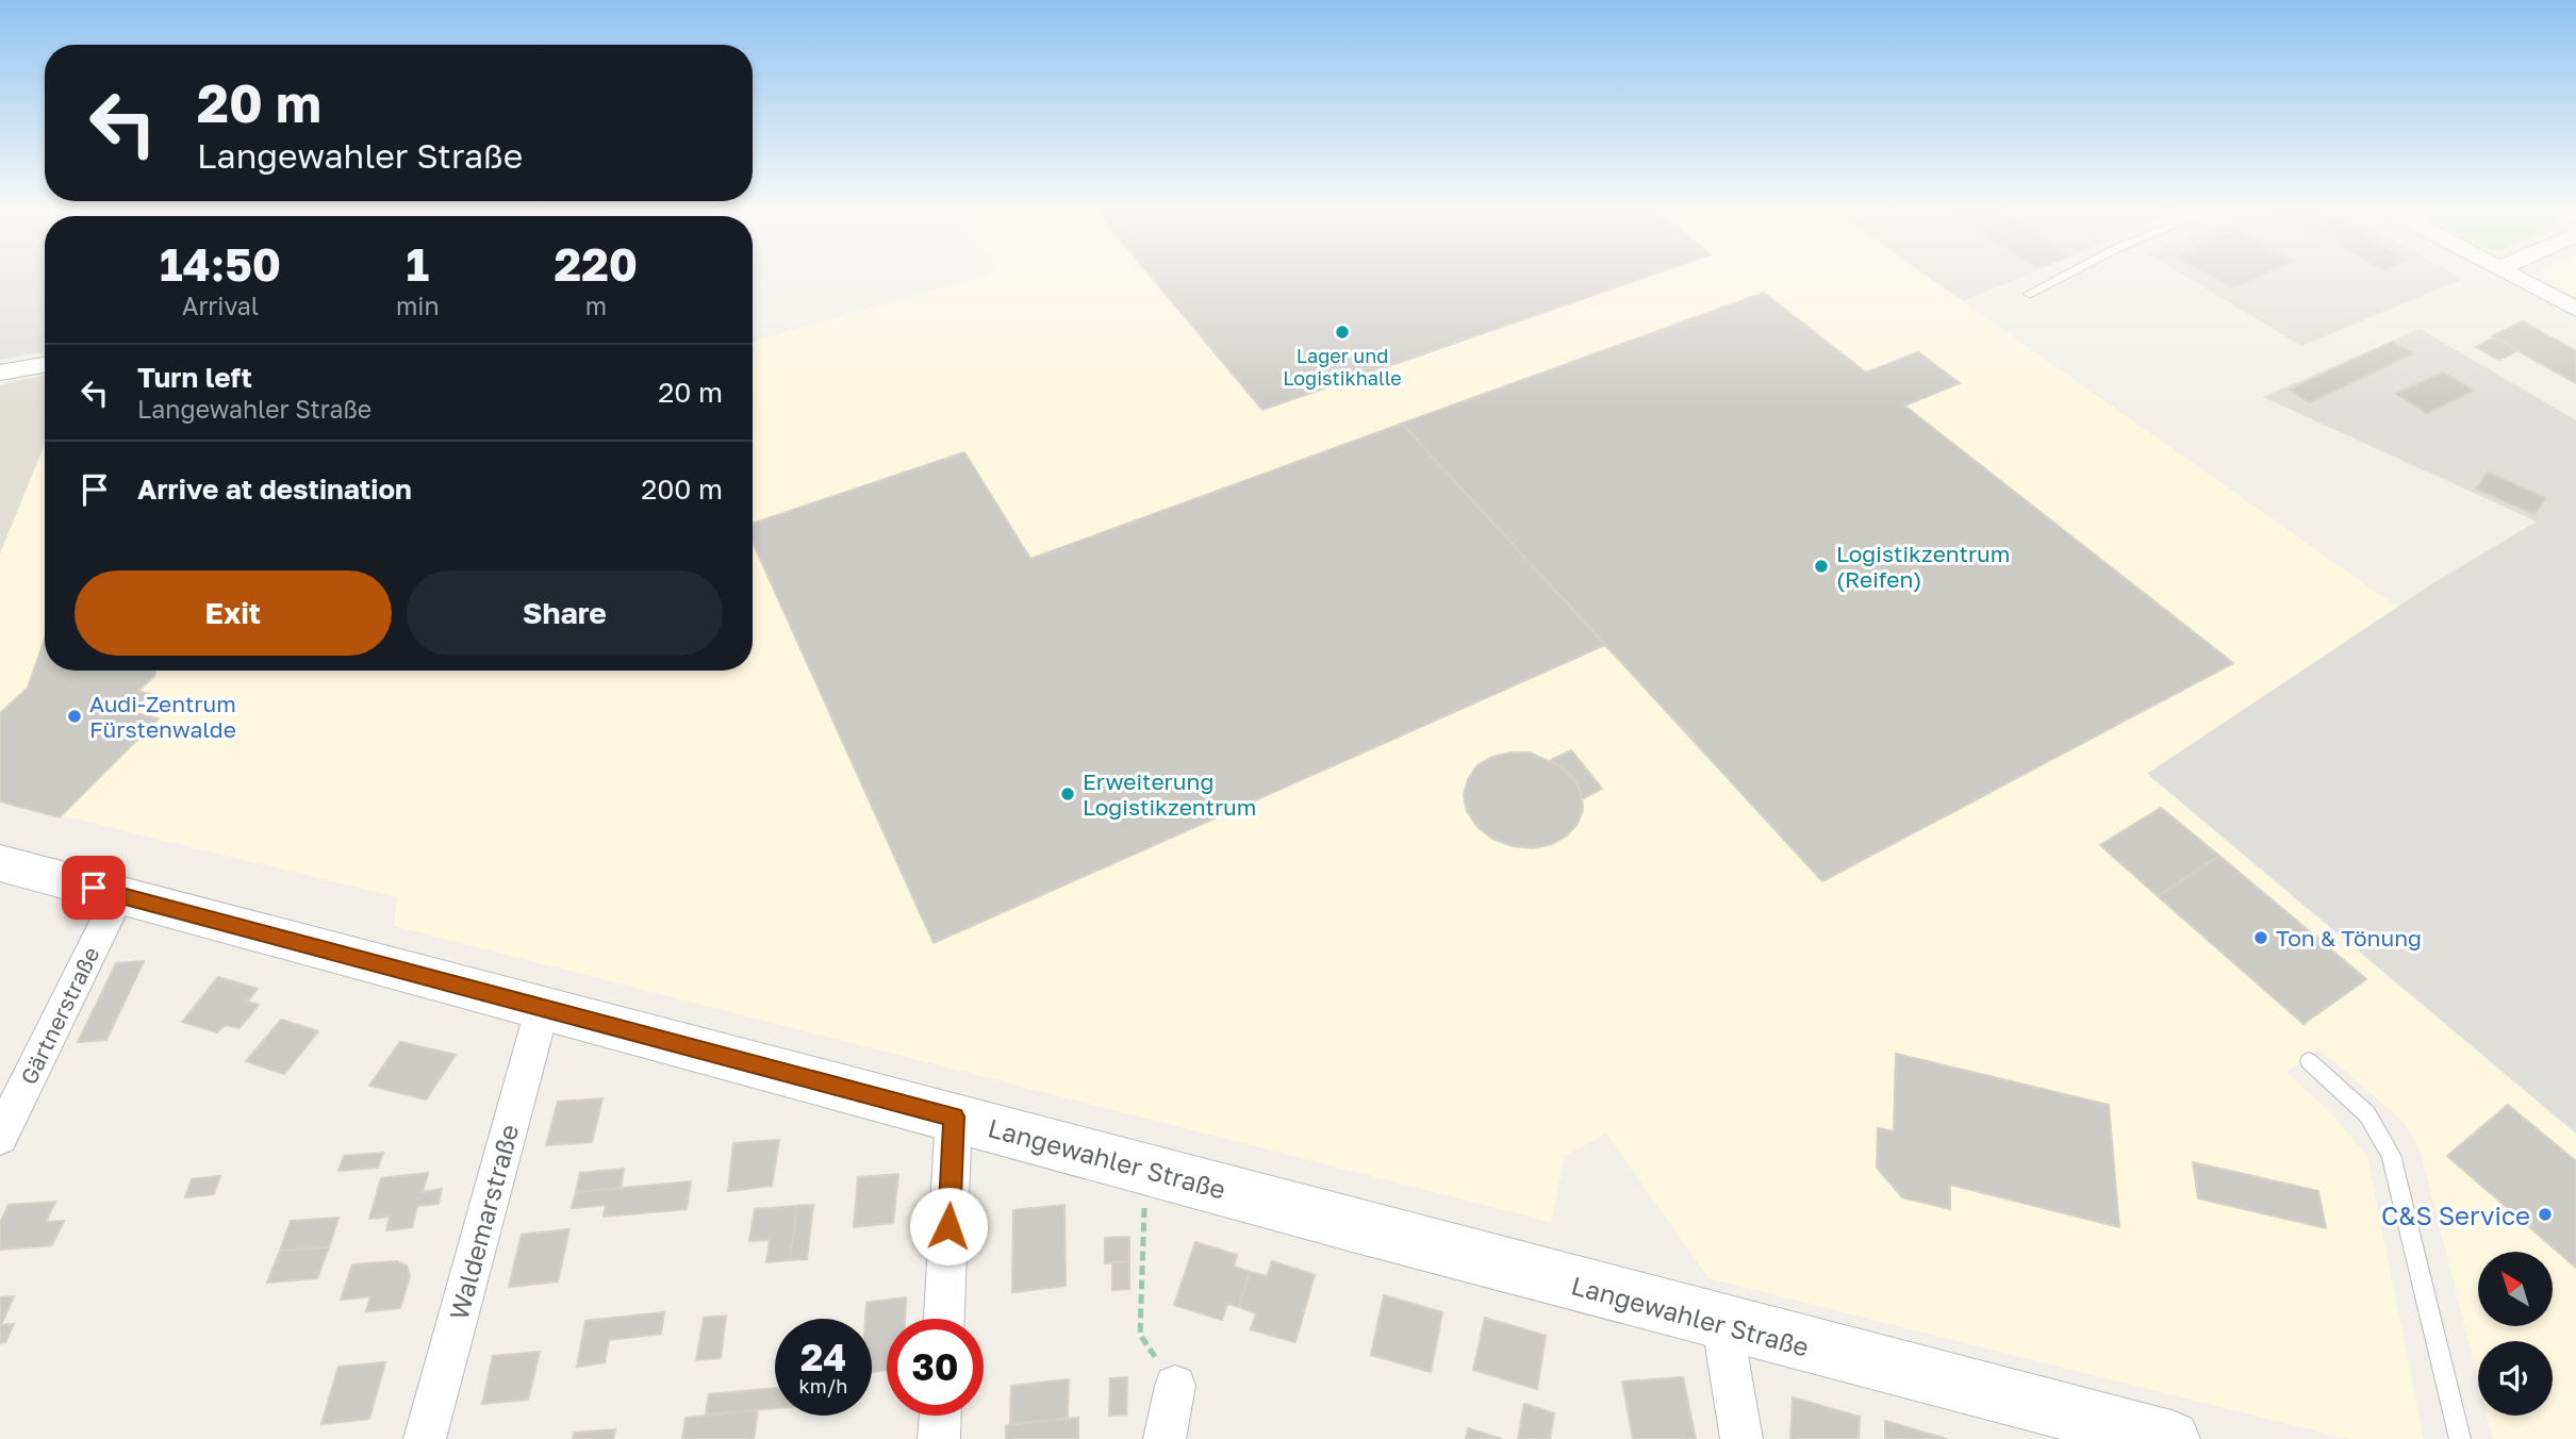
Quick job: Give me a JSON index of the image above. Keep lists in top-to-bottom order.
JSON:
{
  "streets": {
    "street": ["Gärtnerstraße", "Langewahler Straße", "Waldemarstraße"]
  },
  "crossings": [
    ["Gärtnerstraße", "Langewahler Straße"],
    ["Langewahler Straße", "Waldemarstraße"]
  ],
  "places": [
    "Lager und Logistikhalle",
    "Logistikzentrum (Reifen)",
    "Audi-Zentrum Fürstenwalde",
    "Erweiterung Logistikzentrum",
    "Ton & Tönung",
    "C&S Service"
  ],
  "north": "top left",
  "page": {
    "turn": ["20 m", "Langewahler Straße"],
    "eta": [
      "14:50",
      "Arrival",
      "1",
      "min",
      "220",
      "m"
    ],
    "list": [
      {
        "name": "Turn left",
        "note": "Langewahler Straße",
        "value": "20 m"
      },
      {
        "name": "Arrive at destination",
        "value": "200 m"
      }
    ],
    "buttons": ["Exit", "Share"],
    "speed": "24 km/h",
    "limit": "30"
  }
}
